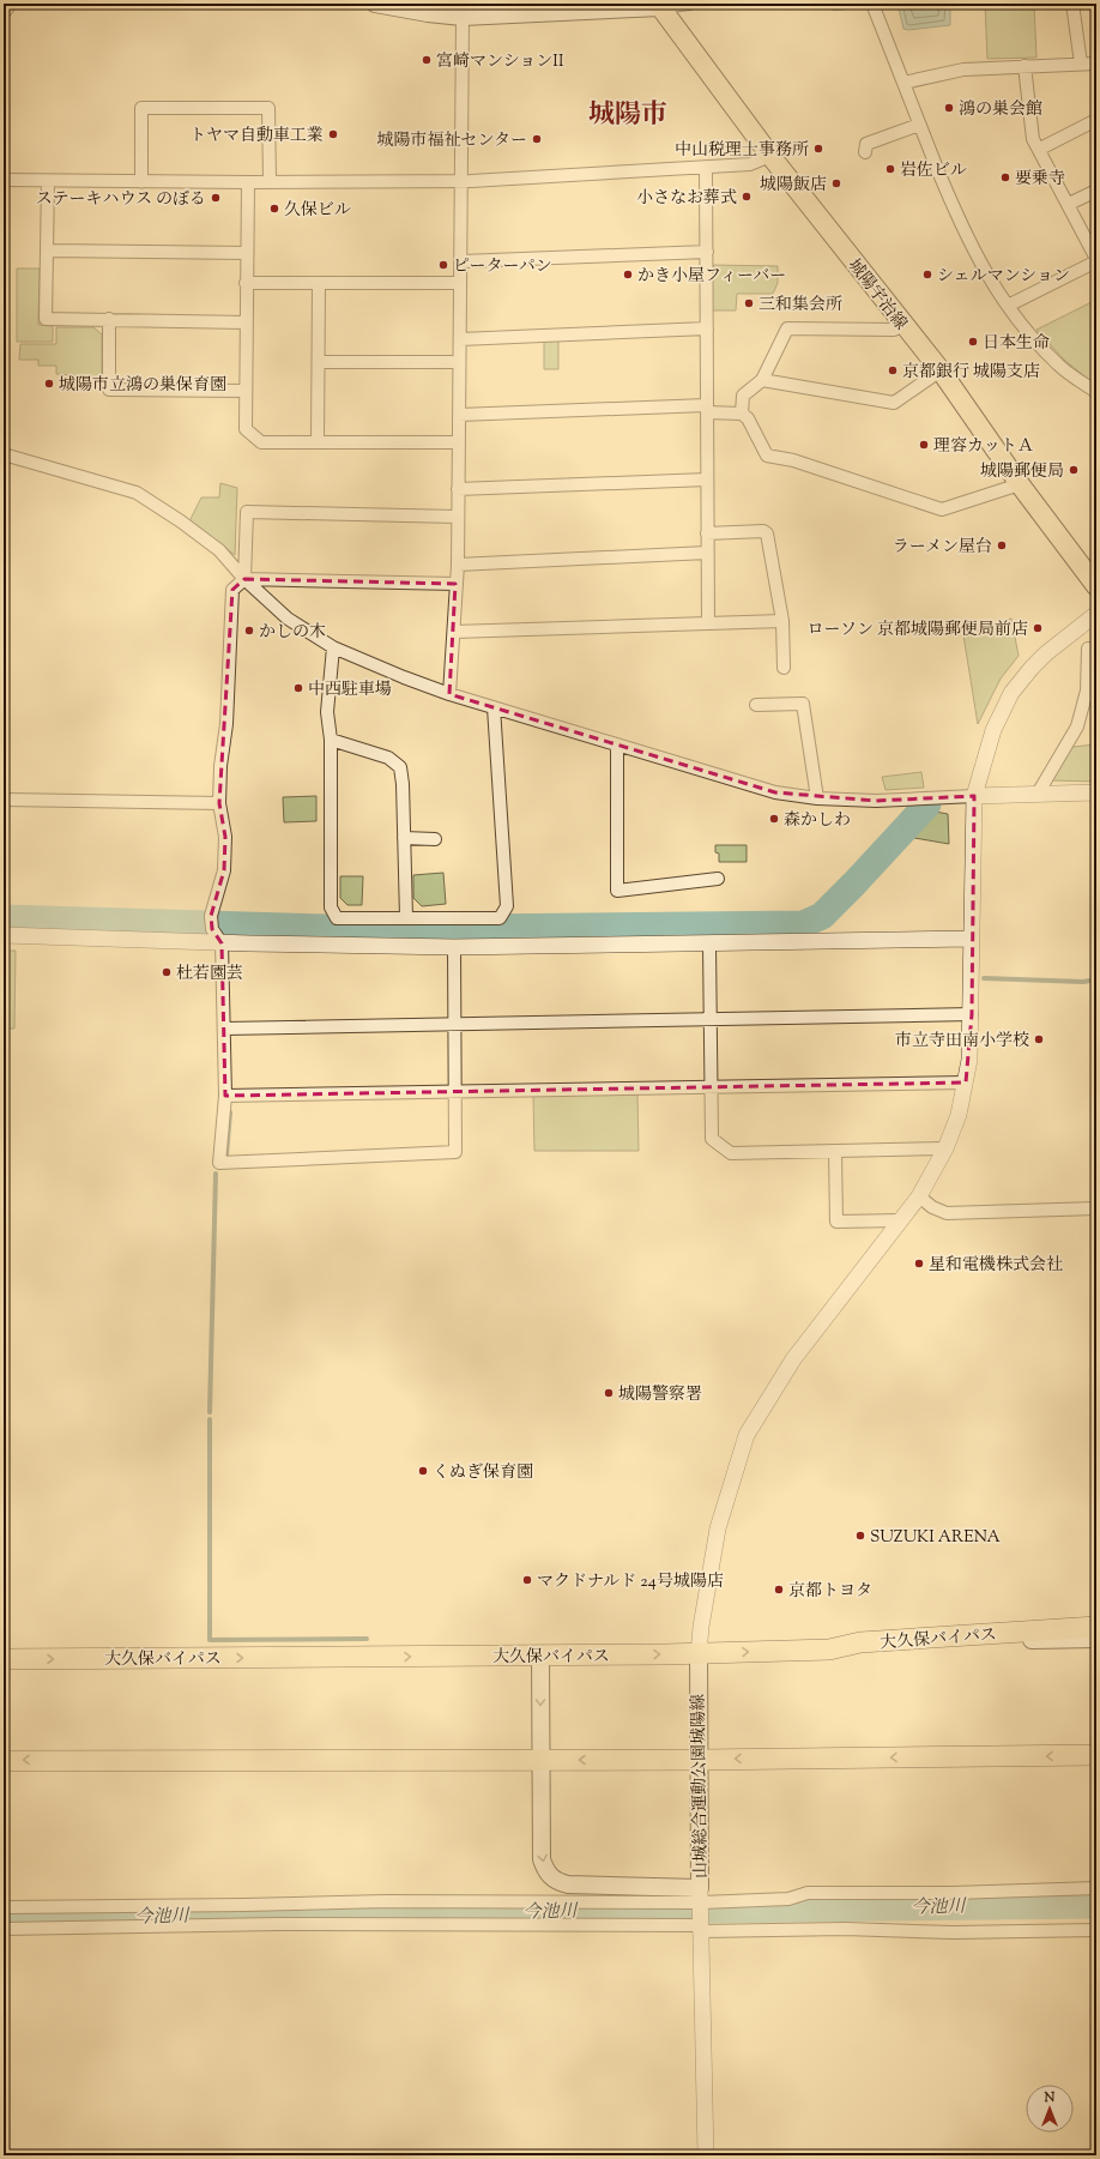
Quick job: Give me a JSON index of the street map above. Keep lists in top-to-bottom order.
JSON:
{
  "streets": {
    "highway": ["大久保バイパス"],
    "main road": ["城陽宇治線", "山城総合運動公園城陽線"]
  },
  "crossings": [
    ["大久保バイパス", "山城総合運動公園城陽線"]
  ],
  "districts": ["城陽市"],
  "water": ["今池川"],
  "places": [
    "宮崎マンションII",
    "鴻の巣会館",
    "トヤマ自動車工業",
    "城陽市福祉センター",
    "中山税理士事務所",
    "岩佐ビル",
    "要乗寺",
    "城陽飯店",
    "小さなお葬式",
    "ステーキハウス のぼる",
    "久保ビル",
    "ピーターパン",
    "かき小屋フィーバー",
    "シェルマンション",
    "三和集会所",
    "日本生命",
    "京都銀行 城陽支店",
    "城陽市立鴻の巣保育園",
    "理容カットＡ",
    "城陽郵便局",
    "ラーメン屋台",
    "ローソン 京都城陽郵便局前店",
    "かしの木",
    "中西駐車場",
    "森かしわ",
    "杜若園芸",
    "市立寺田南小学校",
    "星和電機株式会社",
    "城陽警察署",
    "くぬぎ保育園",
    "SUZUKI ARENA",
    "マクドナルド 24号城陽店",
    "京都トヨタ"
  ],
  "north": "top"
}
